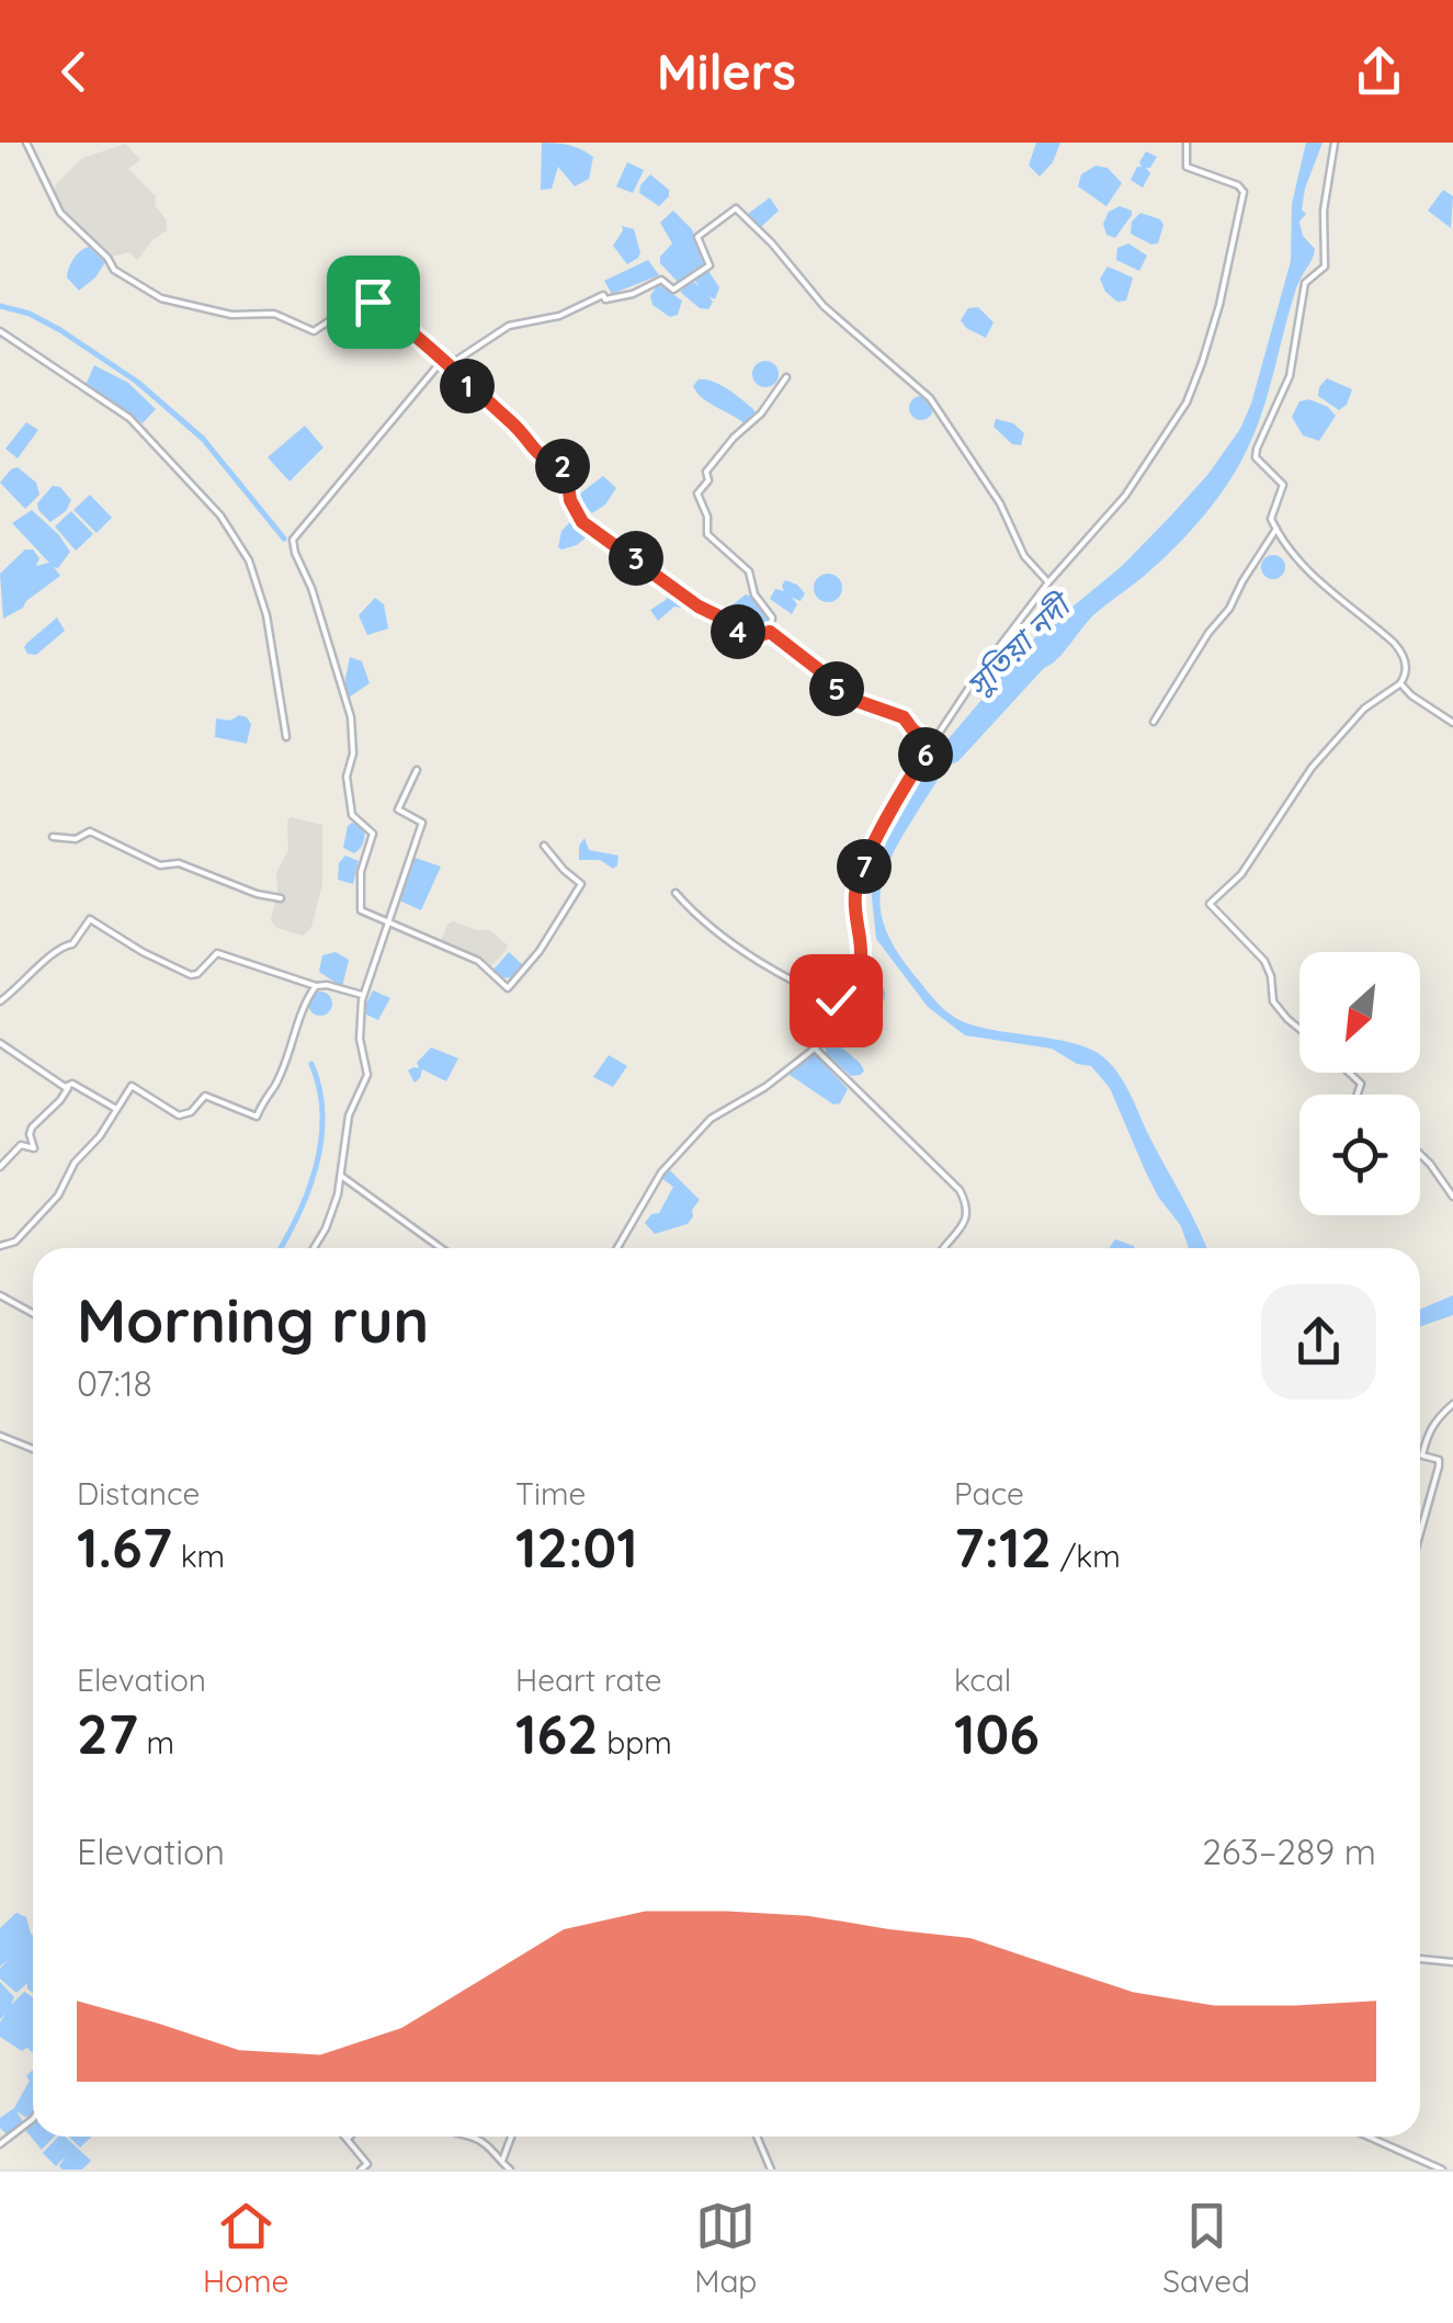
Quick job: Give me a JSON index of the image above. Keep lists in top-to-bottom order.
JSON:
{
  "water": ["সুতিয়া নদী"],
  "north": "bottom left",
  "page": {
    "header": "Milers",
    "pins": [
      "1",
      "2",
      "3",
      "4",
      "5",
      "6",
      "7"
    ],
    "heading": ["Morning run", "07:18"],
    "stats": [
      ["Distance", "1.67 km"],
      ["Time", "12:01"],
      ["Pace", "7:12 /km"],
      ["Elevation", "27 m"],
      ["Heart rate", "162 bpm"],
      ["kcal", "106"]
    ],
    "chart": ["Elevation", "263–289 m"],
    "tabs": ["Home", "Map", "Saved"]
  }
}
